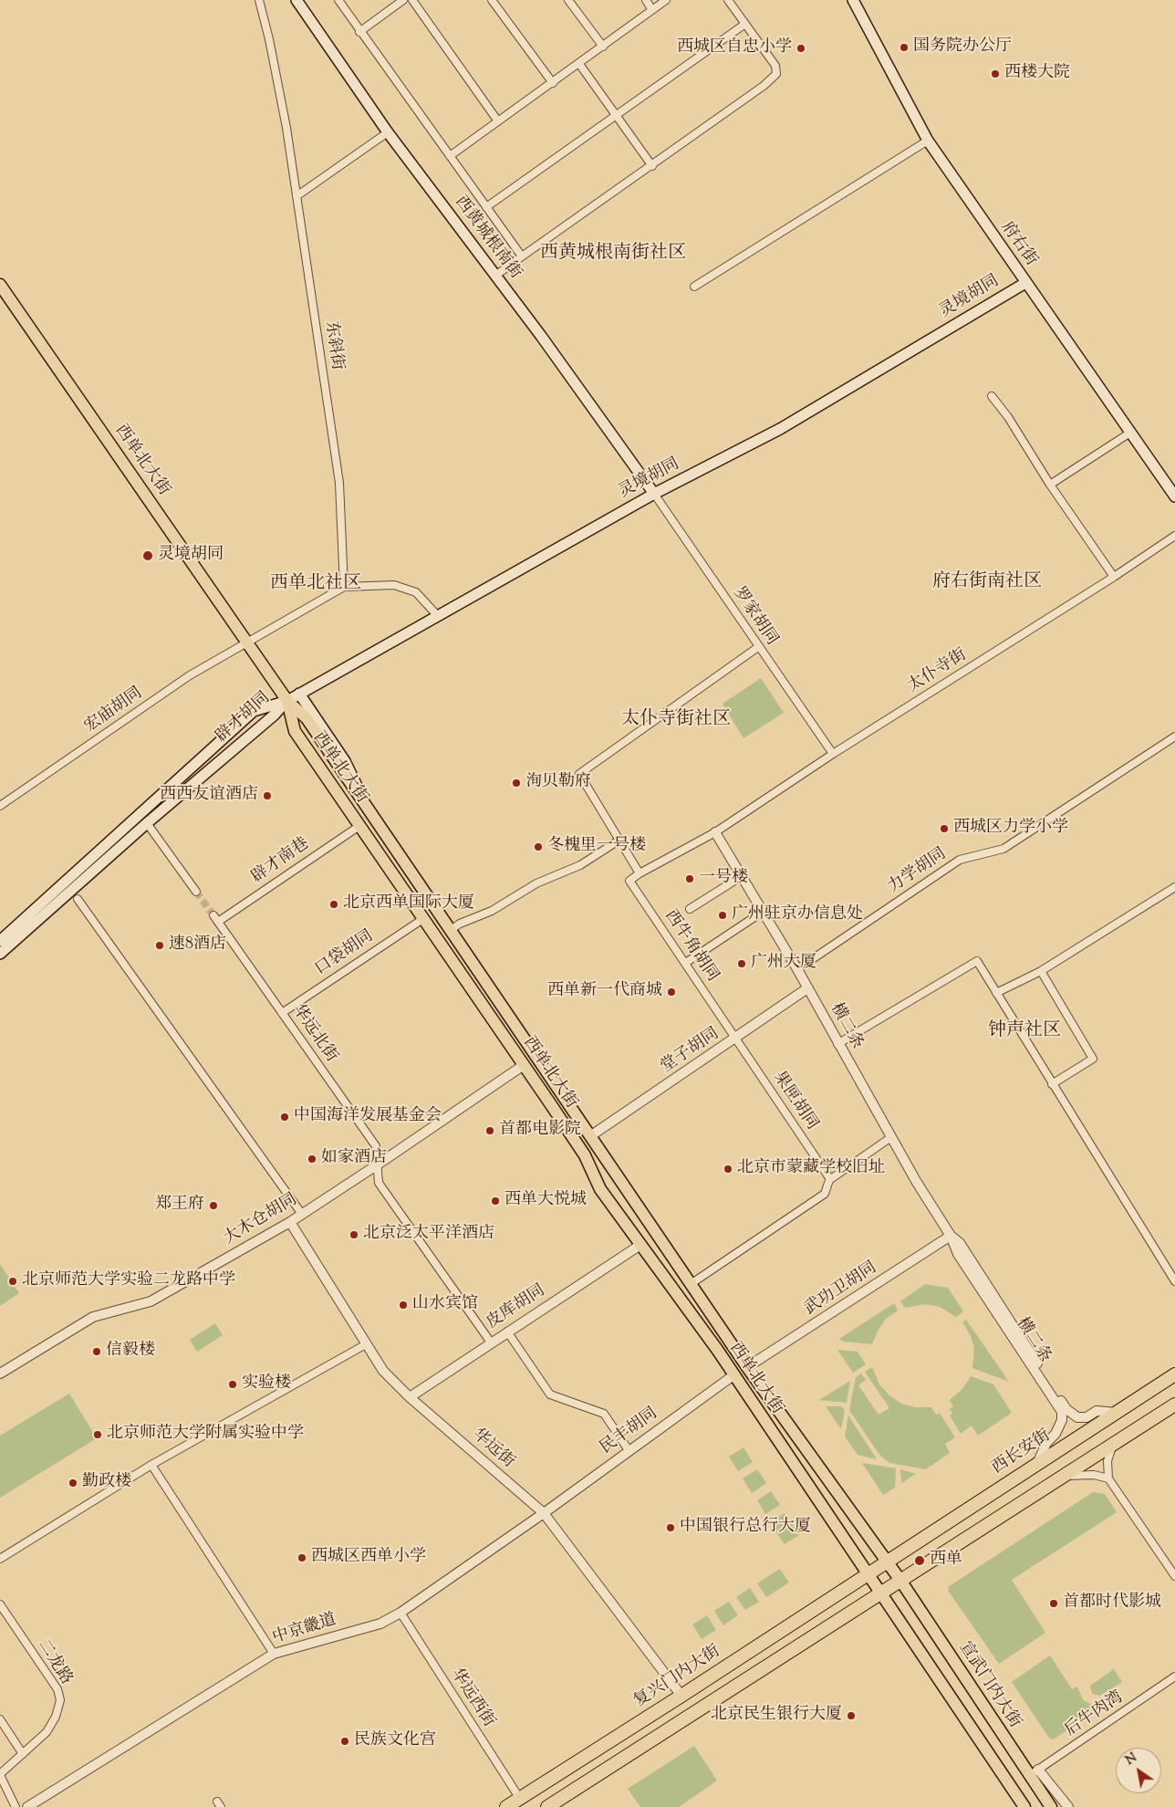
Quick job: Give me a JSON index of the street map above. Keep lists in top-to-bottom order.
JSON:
{
  "streets": {
    "highway": ["西长安街", "复兴门内大街"],
    "main road": [
      "西黄城根南街",
      "府右街",
      "灵境胡同",
      "西单北大街",
      "辟才胡同",
      "宣武门内大街"
    ],
    "street": [
      "东斜街",
      "罗家胡同",
      "太仆寺街",
      "宏庙胡同",
      "辟才南巷",
      "力学胡同",
      "西牛角胡同",
      "口袋胡同",
      "横二条",
      "华远北街",
      "堂子胡同",
      "果匣胡同",
      "大木仓胡同",
      "武功卫胡同",
      "皮库胡同",
      "民丰胡同",
      "华远街",
      "中京畿道",
      "二龙路",
      "华远西街",
      "后牛肉湾"
    ]
  },
  "crossings": [
    ["西黄城根南街", "灵境胡同"],
    ["西黄城根南街", "罗家胡同"],
    ["府右街", "灵境胡同"],
    ["灵境胡同", "西单北大街"],
    ["灵境胡同", "罗家胡同"],
    ["灵境胡同", "辟才胡同"],
    ["西单北大街", "宏庙胡同"],
    ["西单北大街", "辟才胡同"],
    ["西单北大街", "辟才南巷"],
    ["西单北大街", "口袋胡同"],
    ["西单北大街", "堂子胡同"],
    ["西单北大街", "大木仓胡同"],
    ["西单北大街", "武功卫胡同"],
    ["西单北大街", "皮库胡同"],
    ["西单北大街", "民丰胡同"],
    ["西单北大街", "西长安街"],
    ["西单北大街", "复兴门内大街"],
    ["西单北大街", "宣武门内大街"],
    ["罗家胡同", "太仆寺街"],
    ["太仆寺街", "西牛角胡同"],
    ["太仆寺街", "横二条"],
    ["辟才南巷", "华远北街"],
    ["力学胡同", "横二条"],
    ["西牛角胡同", "堂子胡同"],
    ["西牛角胡同", "果匣胡同"],
    ["口袋胡同", "华远北街"],
    ["横二条", "堂子胡同"],
    ["横二条", "武功卫胡同"],
    ["横二条", "西长安街"],
    ["华远北街", "大木仓胡同"],
    ["华远北街", "皮库胡同"],
    ["堂子胡同", "果匣胡同"],
    ["大木仓胡同", "华远街"],
    ["皮库胡同", "华远街"],
    ["民丰胡同", "华远街"],
    ["民丰胡同", "中京畿道"],
    ["华远街", "中京畿道"],
    ["华远街", "复兴门内大街"],
    ["西长安街", "复兴门内大街"],
    ["中京畿道", "华远西街"],
    ["复兴门内大街", "华远西街"],
    ["宣武门内大街", "后牛肉湾"]
  ],
  "districts": [
    "西黄城根南街社区",
    "府右街南社区",
    "西单北社区",
    "太仆寺街社区",
    "钟声社区"
  ],
  "places": [
    "国务院办公厅",
    "西城区自忠小学",
    "西楼大院",
    "灵境胡同",
    "洵贝勒府",
    "西西友谊酒店",
    "西城区力学小学",
    "冬槐里一号楼",
    "一号楼",
    "北京西单国际大厦",
    "广州驻京办信息处",
    "速8酒店",
    "广州大厦",
    "西单新一代商城",
    "中国海洋发展基金会",
    "首都电影院",
    "如家酒店",
    "北京市蒙藏学校旧址",
    "西单大悦城",
    "郑王府",
    "北京泛太平洋酒店",
    "北京师范大学实验二龙路中学",
    "山水宾馆",
    "信毅楼",
    "实验楼",
    "北京师范大学附属实验中学",
    "勤政楼",
    "中国银行总行大厦",
    "西城区西单小学",
    "西单",
    "首都时代影城",
    "北京民生银行大厦",
    "民族文化宫"
  ],
  "north": "top left"
}
